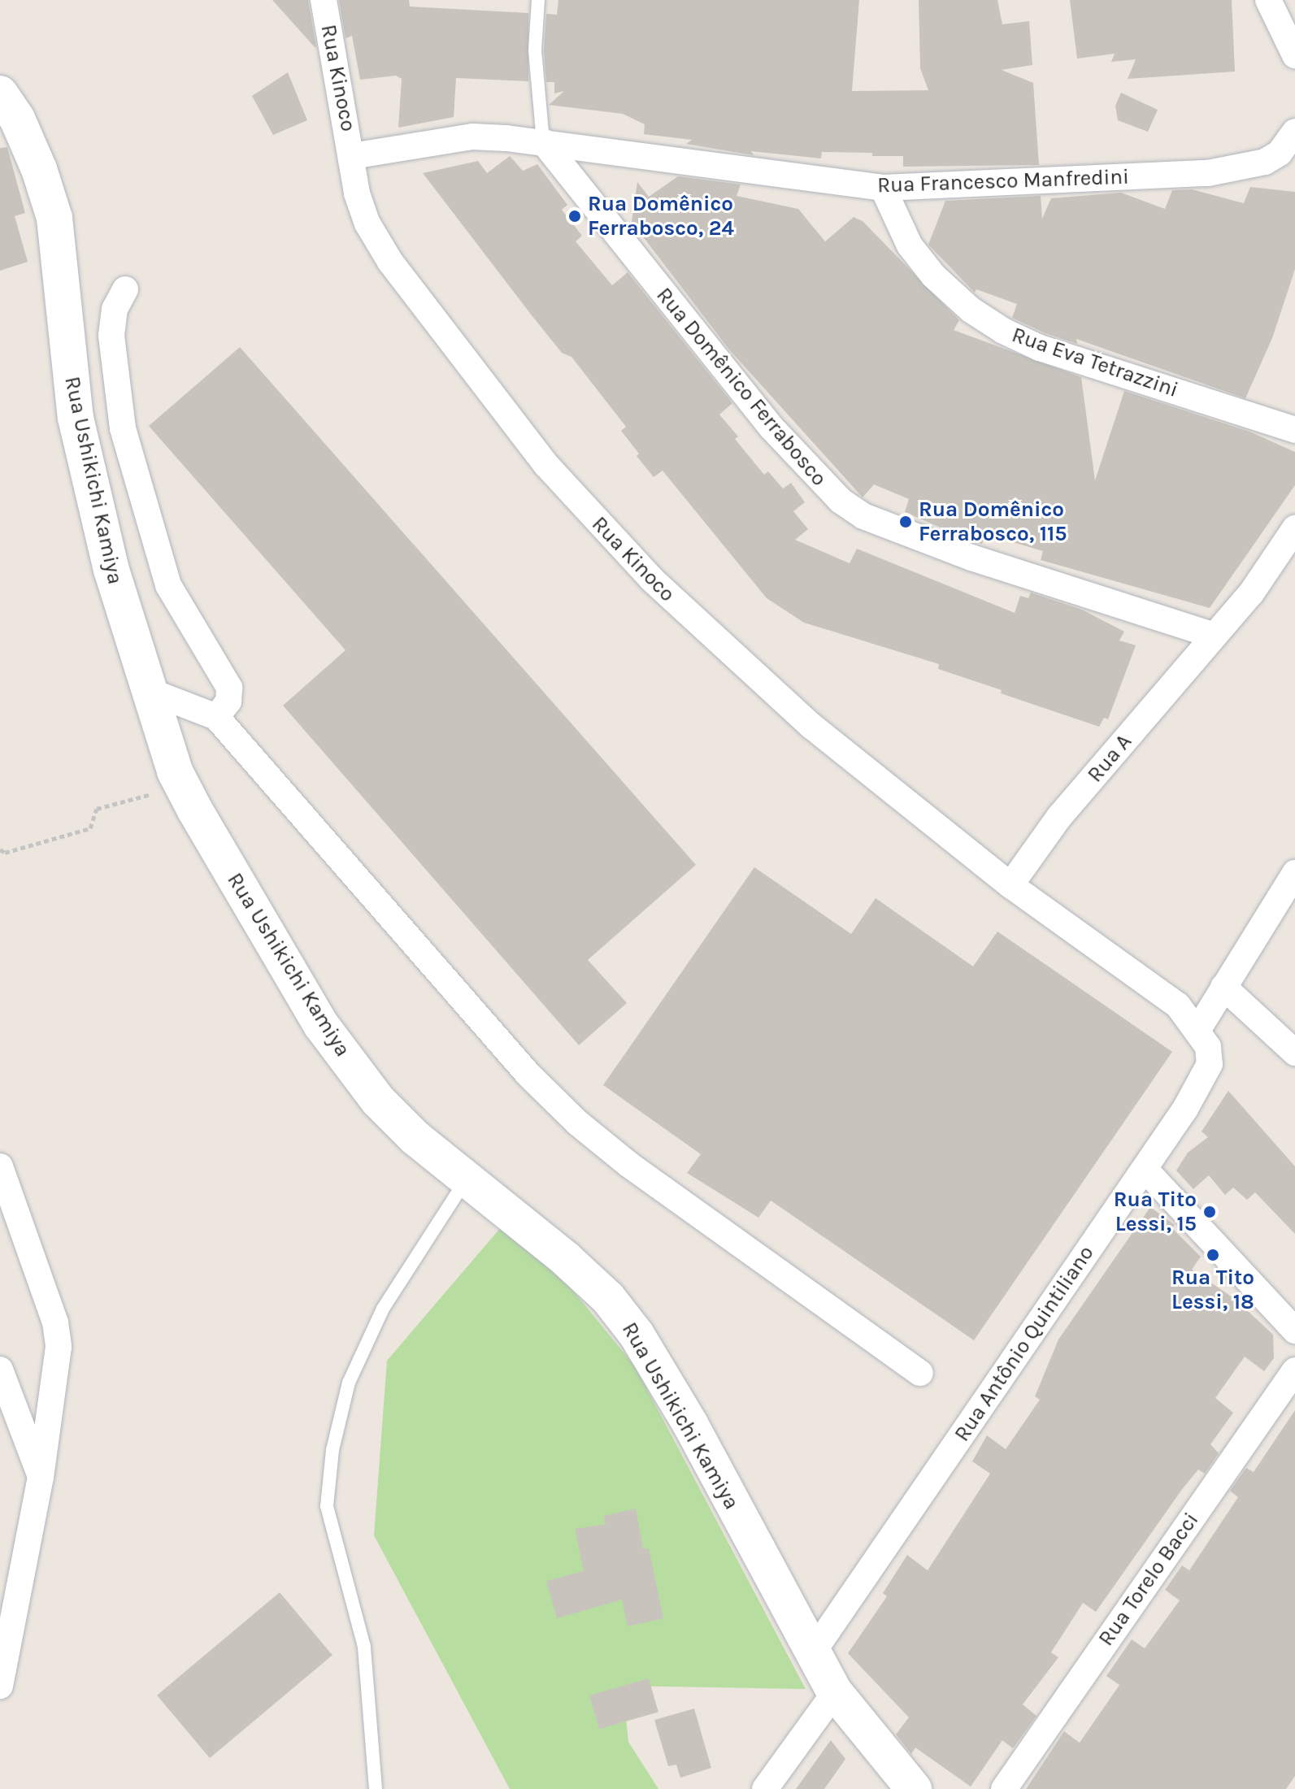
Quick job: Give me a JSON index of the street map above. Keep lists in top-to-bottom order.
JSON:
{
  "streets": {
    "main road": ["Rua Ushikichi Kamiya"],
    "street": [
      "Rua Kinoco",
      "Rua Francesco Manfredini",
      "Rua Eva Tetrazzini",
      "Rua Domênico Ferrabosco",
      "Rua A",
      "Rua Antônio Quintiliano",
      "Rua Torelo Bacci"
    ]
  },
  "crossings": [
    ["Rua Kinoco", "Rua Francesco Manfredini"],
    ["Rua Kinoco", "Rua Domênico Ferrabosco"],
    ["Rua Kinoco", "Rua A"],
    ["Rua Kinoco", "Rua Antônio Quintiliano"],
    ["Rua Francesco Manfredini", "Rua Eva Tetrazzini"],
    ["Rua Francesco Manfredini", "Rua Domênico Ferrabosco"],
    ["Rua Domênico Ferrabosco", "Rua A"],
    ["Rua Ushikichi Kamiya", "Rua Antônio Quintiliano"],
    ["Rua A", "Rua Antônio Quintiliano"]
  ],
  "places": [
    "Rua Domênico Ferrabosco, 24",
    "Rua Domênico Ferrabosco, 115",
    "Rua Tito Lessi, 15",
    "Rua Tito Lessi, 18"
  ]
}
